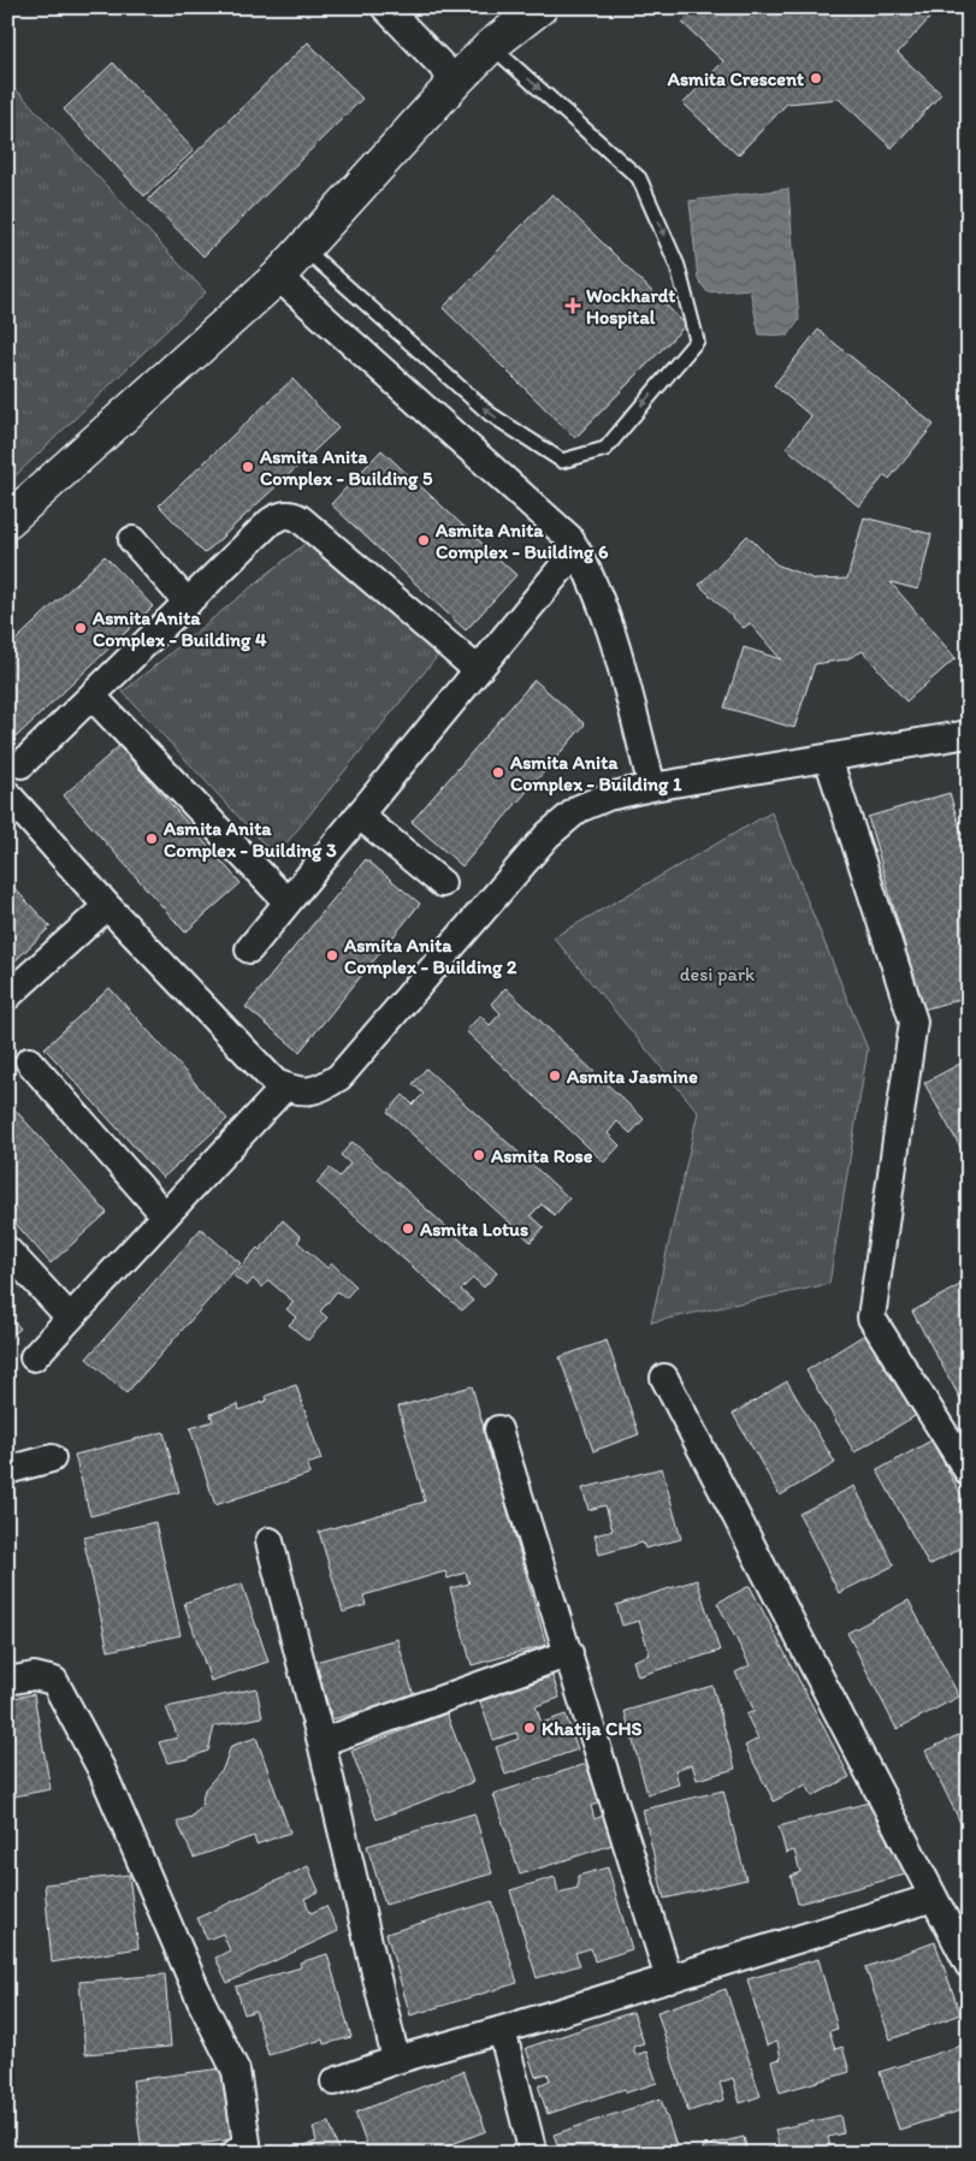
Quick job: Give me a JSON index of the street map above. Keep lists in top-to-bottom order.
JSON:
{
  "parks": ["desi park"],
  "places": {
    "other": [
      "Asmita Crescent",
      "Asmita Anita Complex - Building 5",
      "Asmita Anita Complex - Building 6",
      "Asmita Anita Complex - Building 4",
      "Asmita Anita Complex - Building 1",
      "Asmita Anita Complex - Building 3",
      "Asmita Anita Complex - Building 2",
      "Asmita Jasmine",
      "Asmita Rose",
      "Asmita Lotus",
      "Khatija CHS"
    ],
    "health": ["Wockhardt Hospital"]
  }
}
